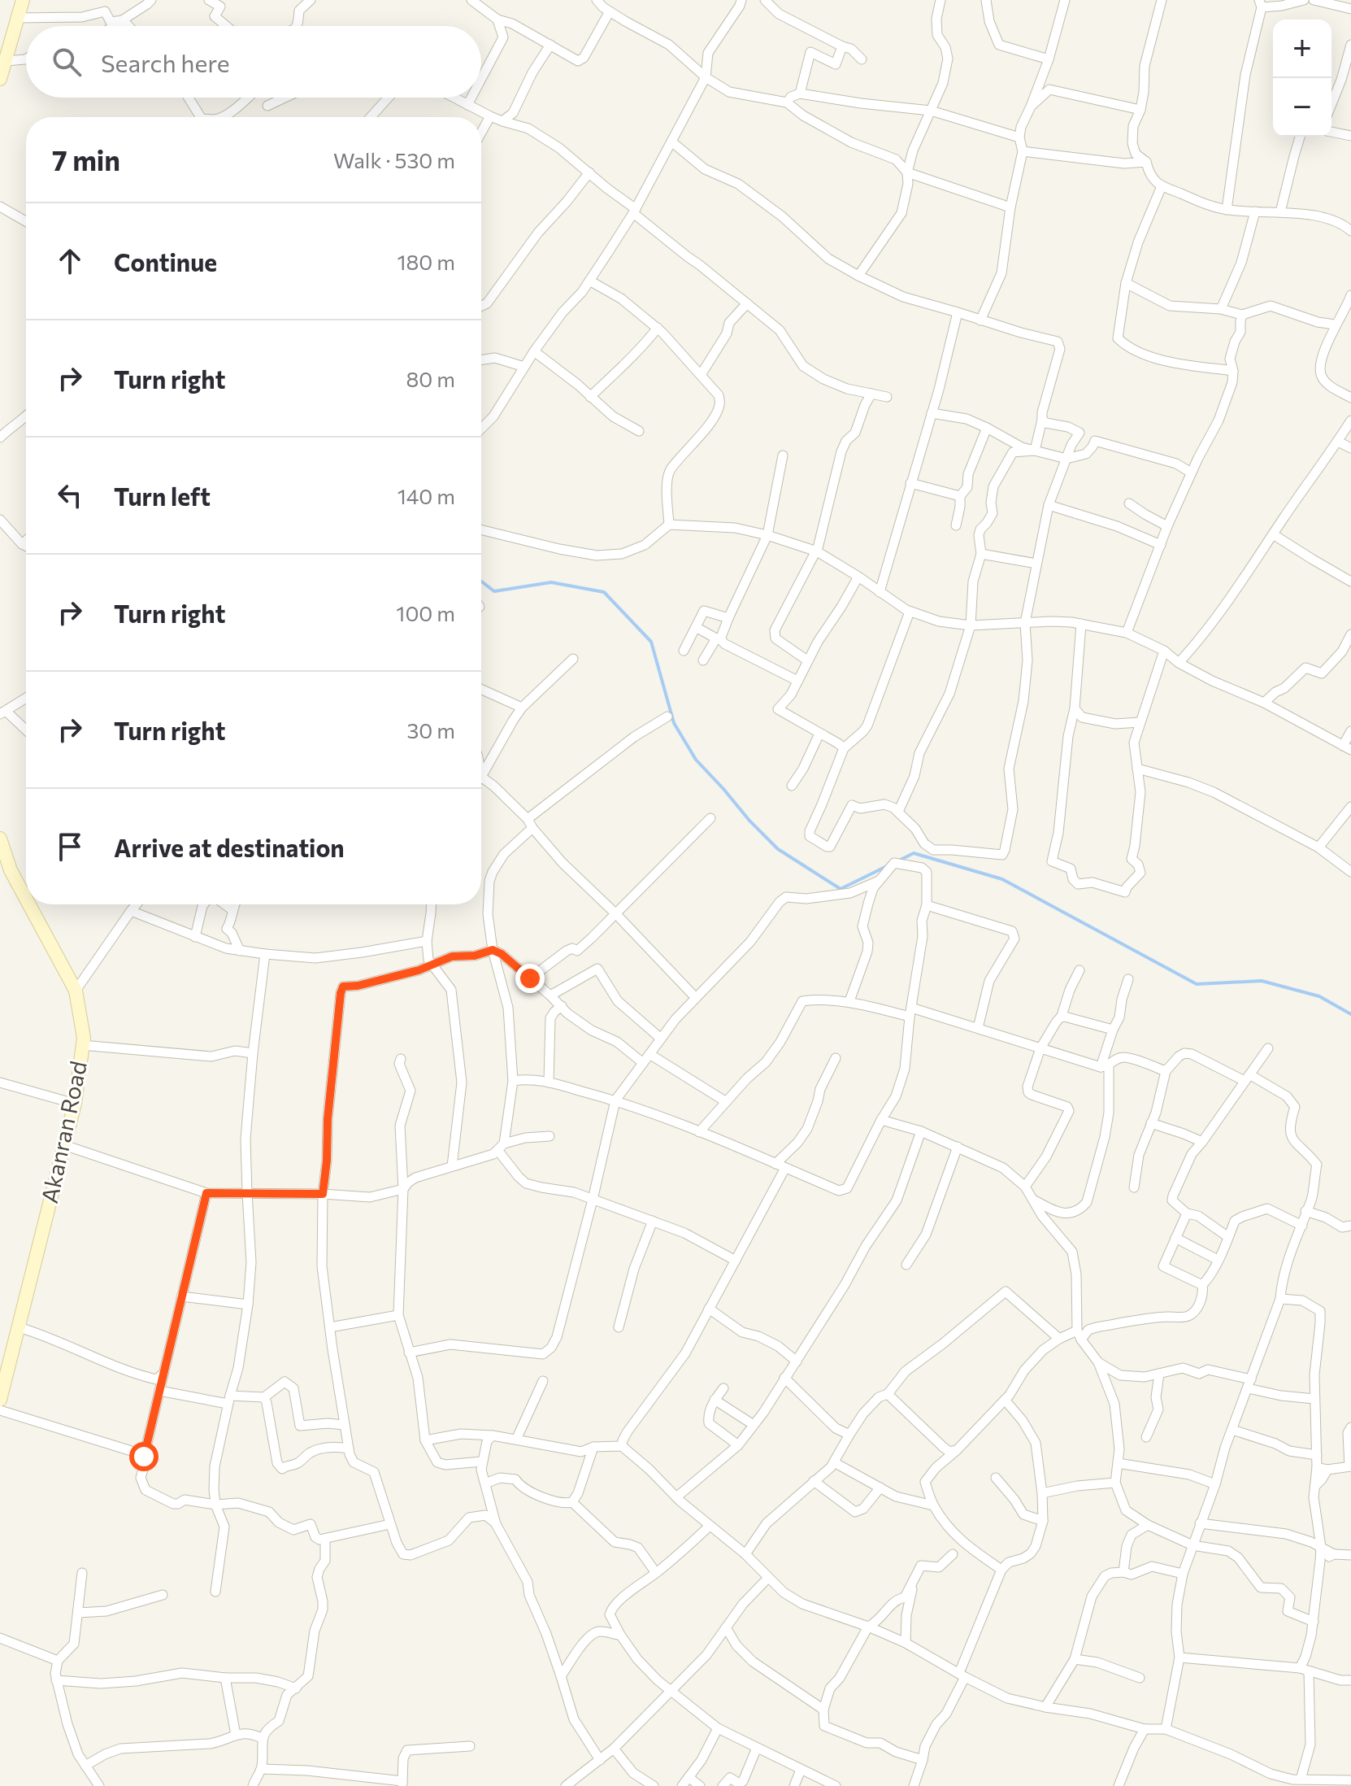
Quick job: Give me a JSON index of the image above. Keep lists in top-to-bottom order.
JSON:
{
  "streets": {
    "main road": ["Akanran Road"]
  },
  "page": {
    "map_buttons": ["+", "−"],
    "search": "Search here",
    "heading": ["7 min", "Walk · 530 m"],
    "list": [
      ["Continue", "180 m"],
      ["Turn right", "80 m"],
      ["Turn left", "140 m"],
      ["Turn right", "100 m"],
      ["Turn right", "30 m"],
      "Arrive at destination"
    ]
  }
}
